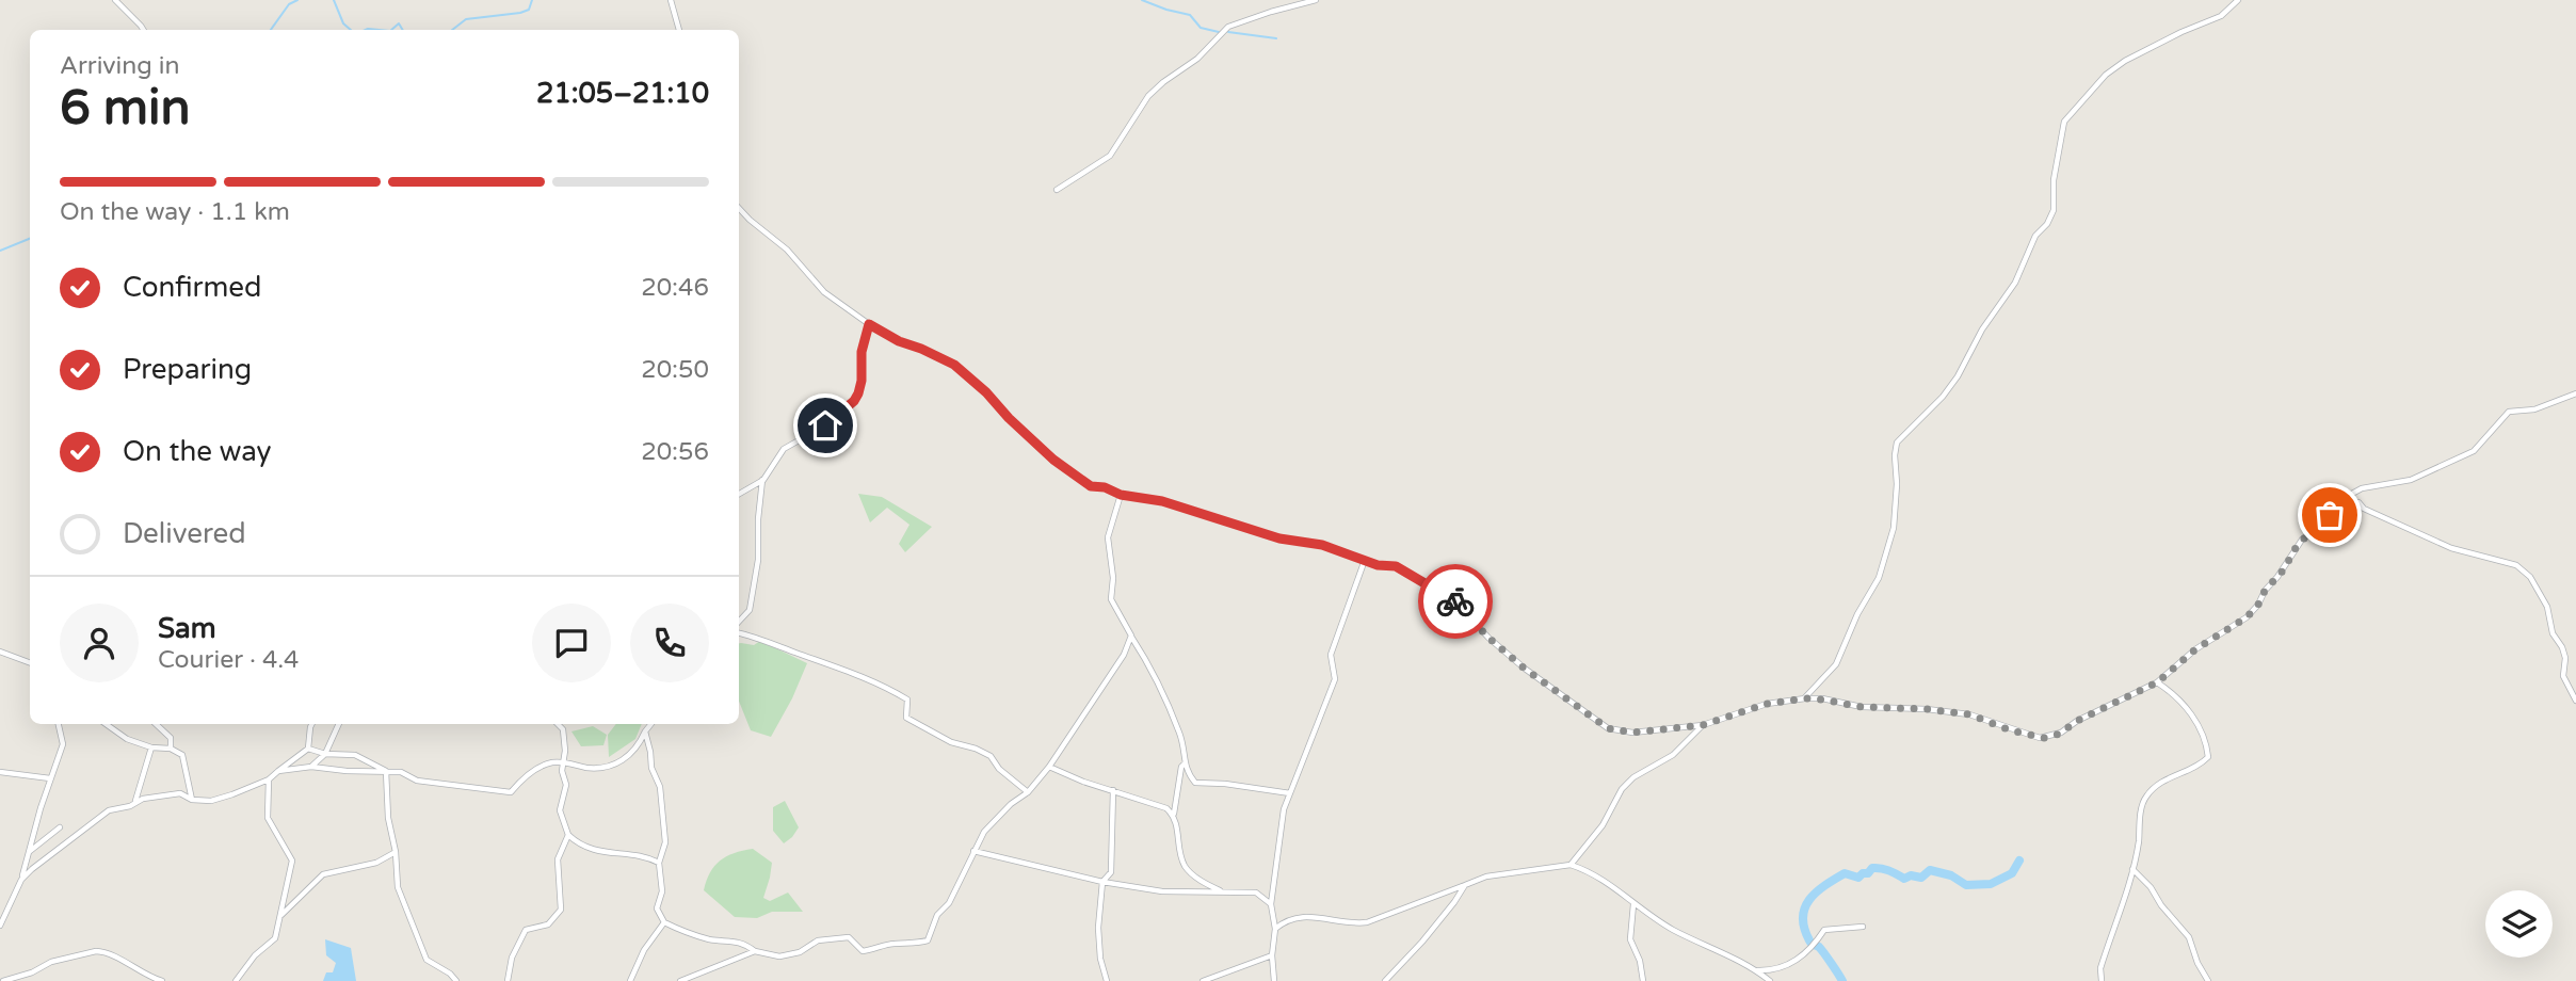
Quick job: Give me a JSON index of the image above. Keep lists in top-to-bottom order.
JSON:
{
  "page": {
    "heading": ["6 min", "Arriving in", "21:05–21:10"],
    "panel": ["Sam", "Courier · 4.4"],
    "bar": "On the way · 1.1 km",
    "list": [
      ["Confirmed", "20:46"],
      ["Preparing", "20:50"],
      ["On the way", "20:56"],
      "Delivered"
    ]
  }
}
